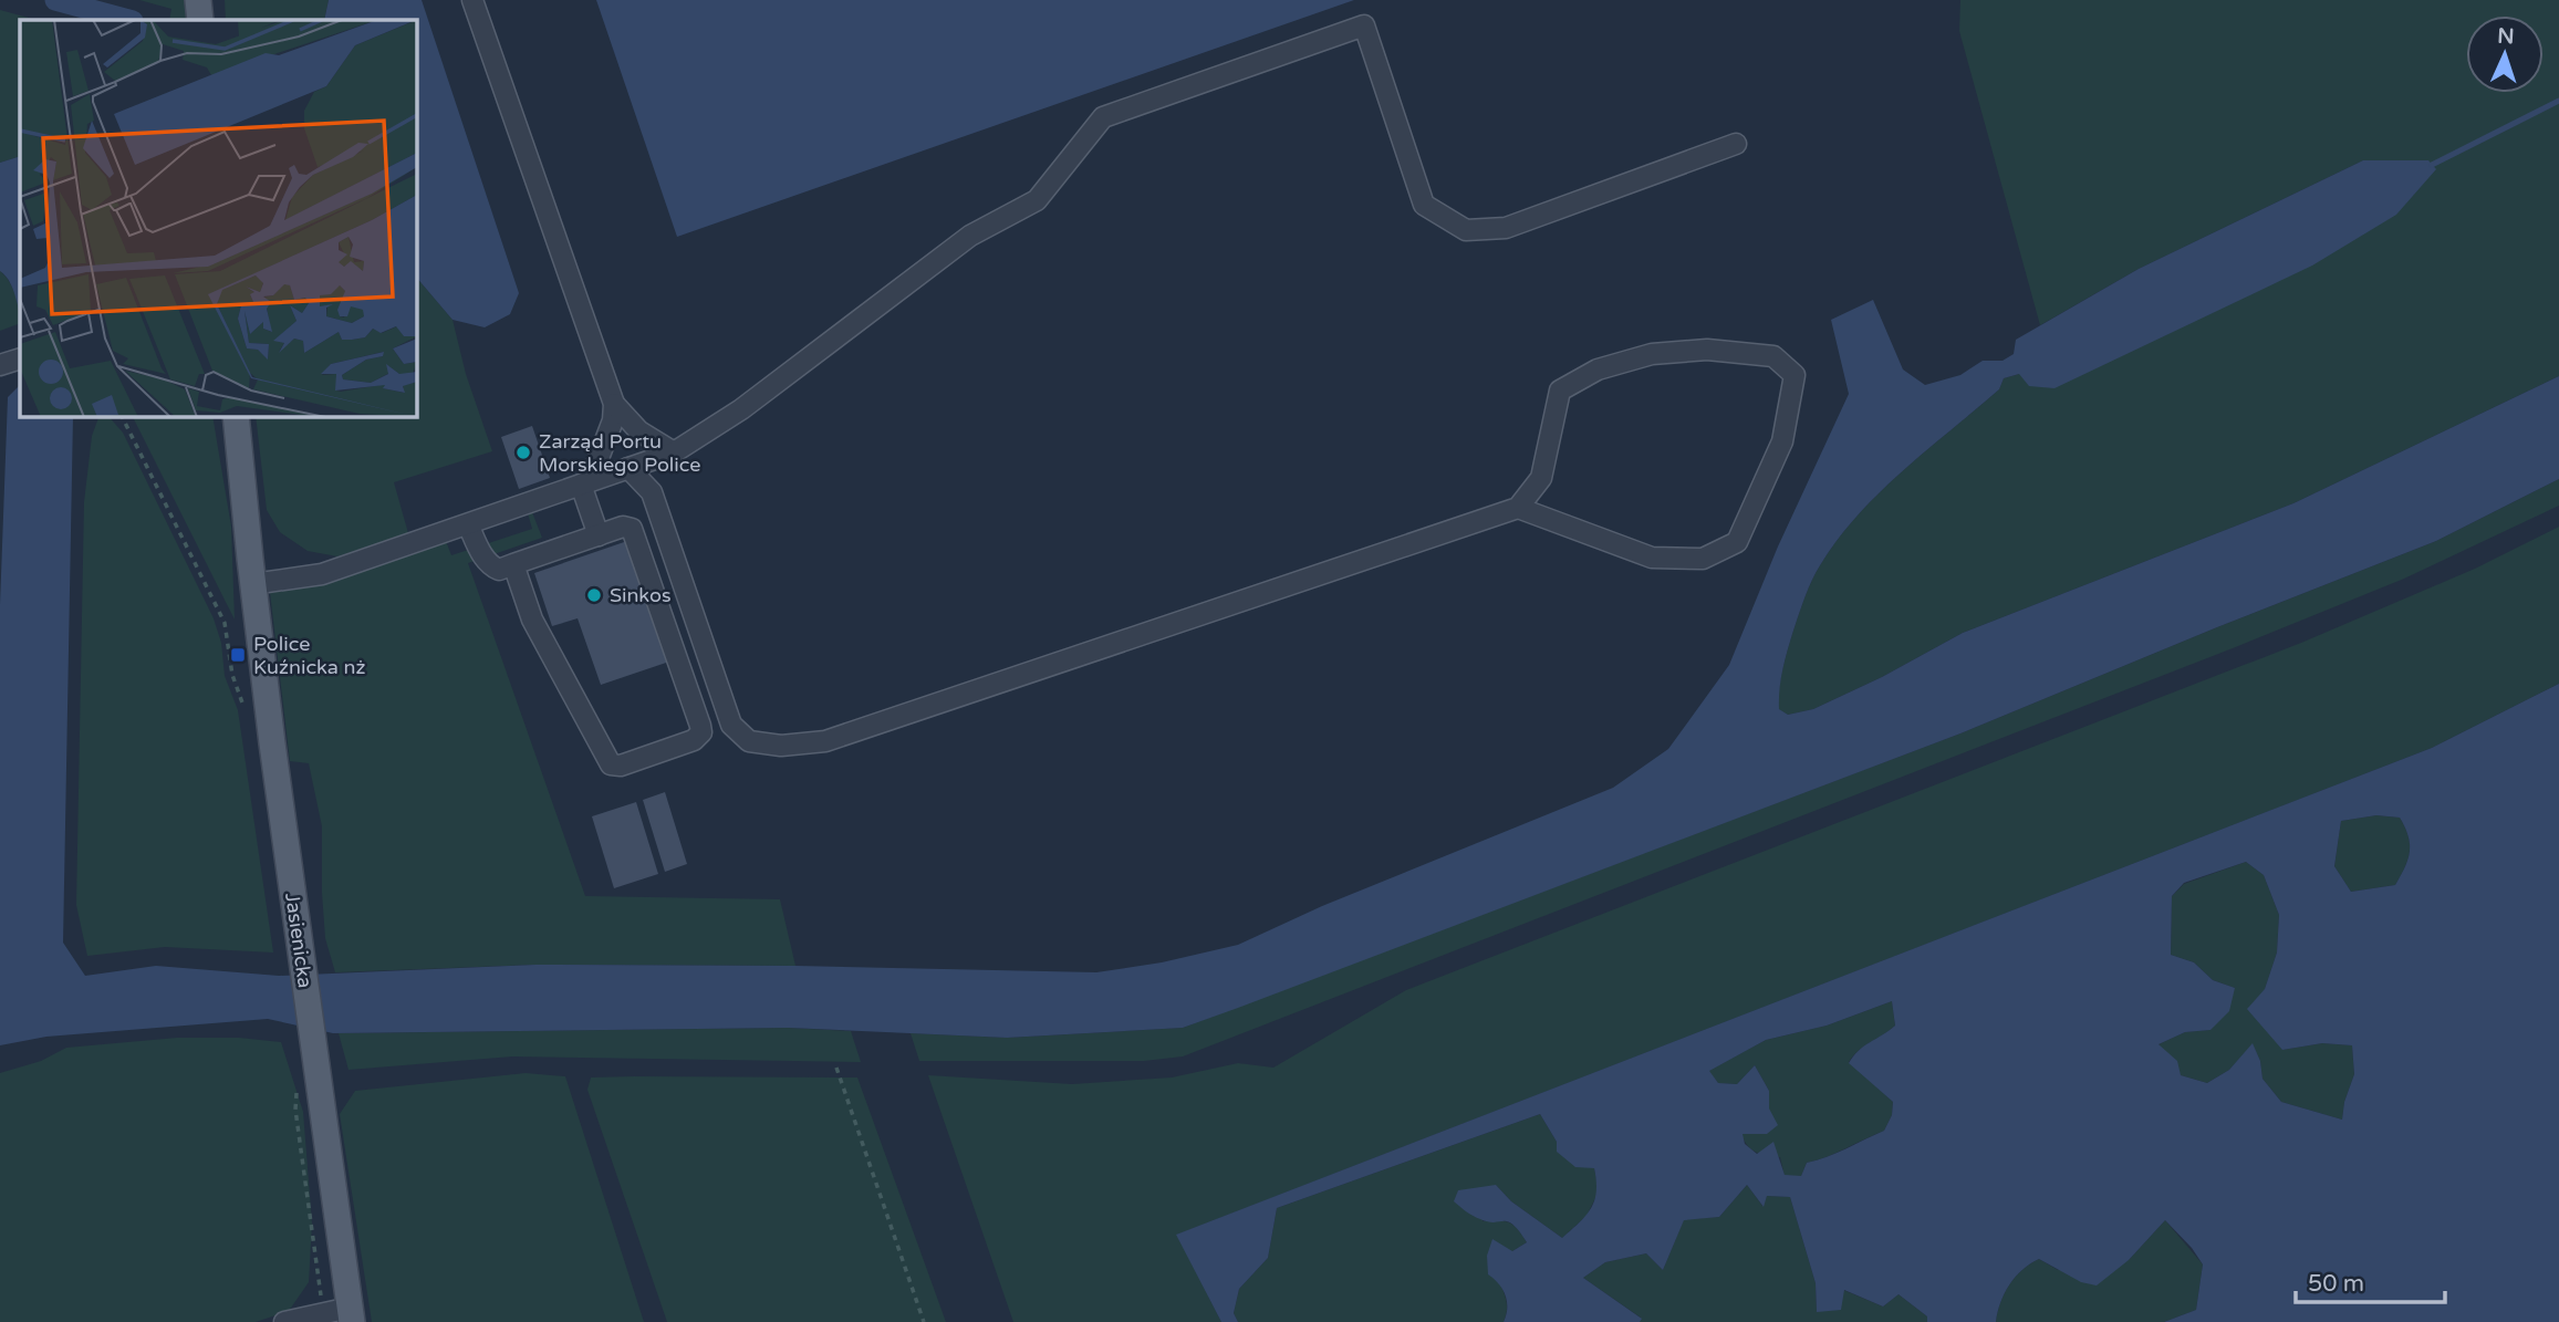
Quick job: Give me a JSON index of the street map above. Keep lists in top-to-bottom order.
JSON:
{
  "streets": {
    "main road": ["Jasienicka"]
  },
  "places": {
    "other": ["Zarząd Portu Morskiego Police", "Sinkos"],
    "transit": ["Police Kuźnicka nż"]
  },
  "scale_bar": "50 m",
  "north": "top"
}
